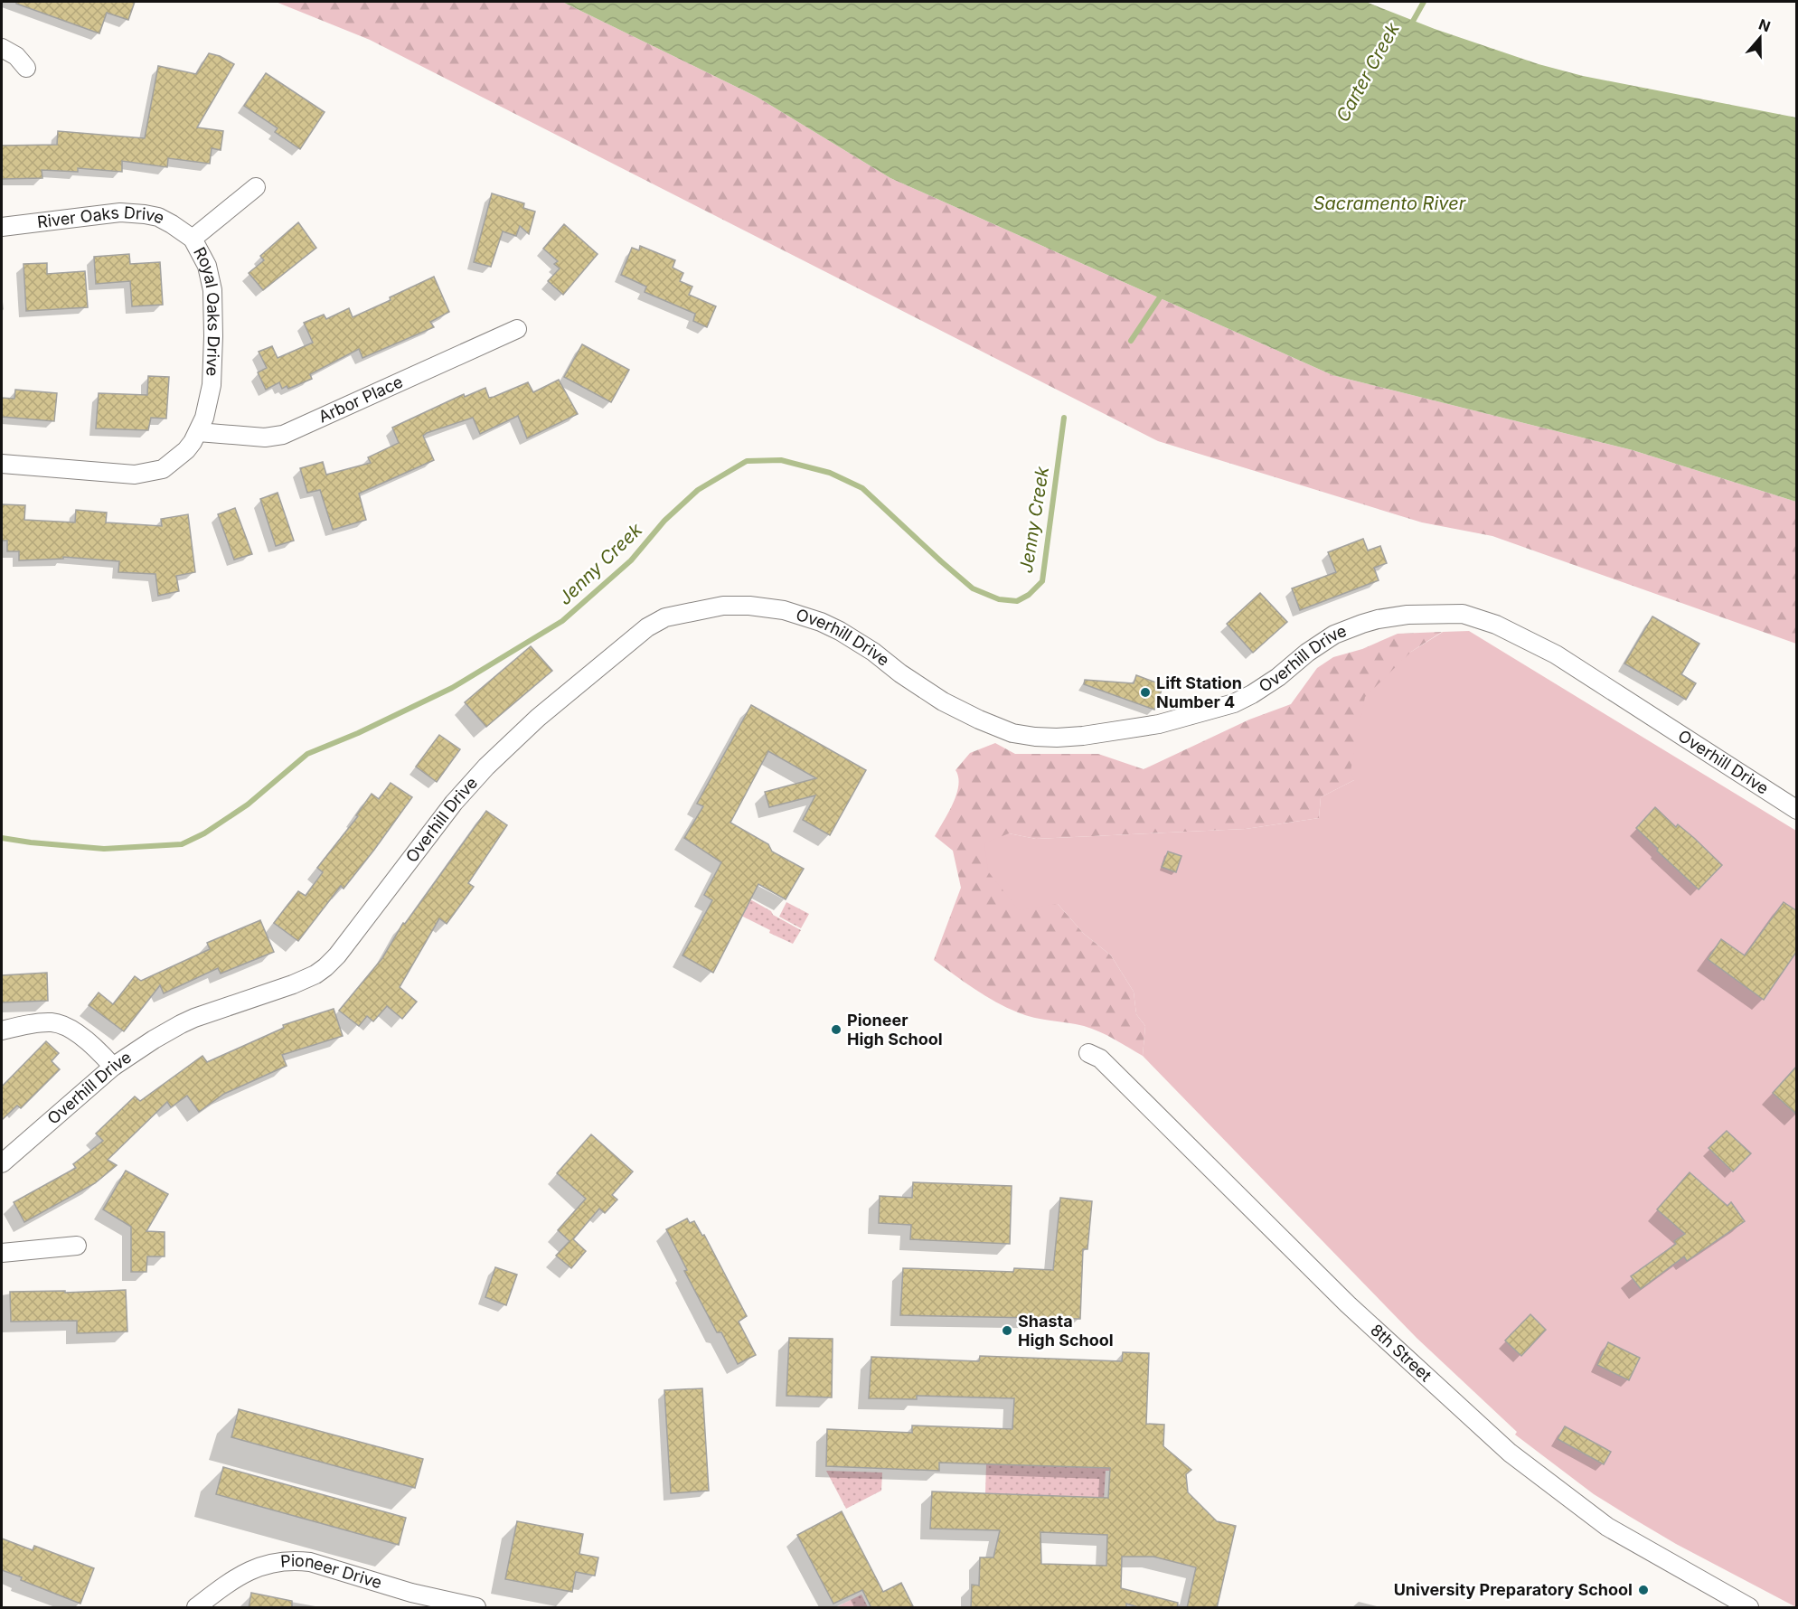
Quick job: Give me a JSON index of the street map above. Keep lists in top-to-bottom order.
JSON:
{
  "streets": {
    "street": [
      "River Oaks Drive",
      "Royal Oaks Drive",
      "Arbor Place",
      "Overhill Drive",
      "8th Street",
      "Pioneer Drive"
    ]
  },
  "crossings": [
    ["River Oaks Drive", "Royal Oaks Drive"],
    ["Royal Oaks Drive", "Arbor Place"]
  ],
  "water": ["Carter Creek", "Sacramento River", "Jenny Creek"],
  "places": [
    "Lift Station Number 4",
    "Pioneer High School",
    "Shasta High School",
    "University Preparatory School"
  ],
  "north": "top"
}
